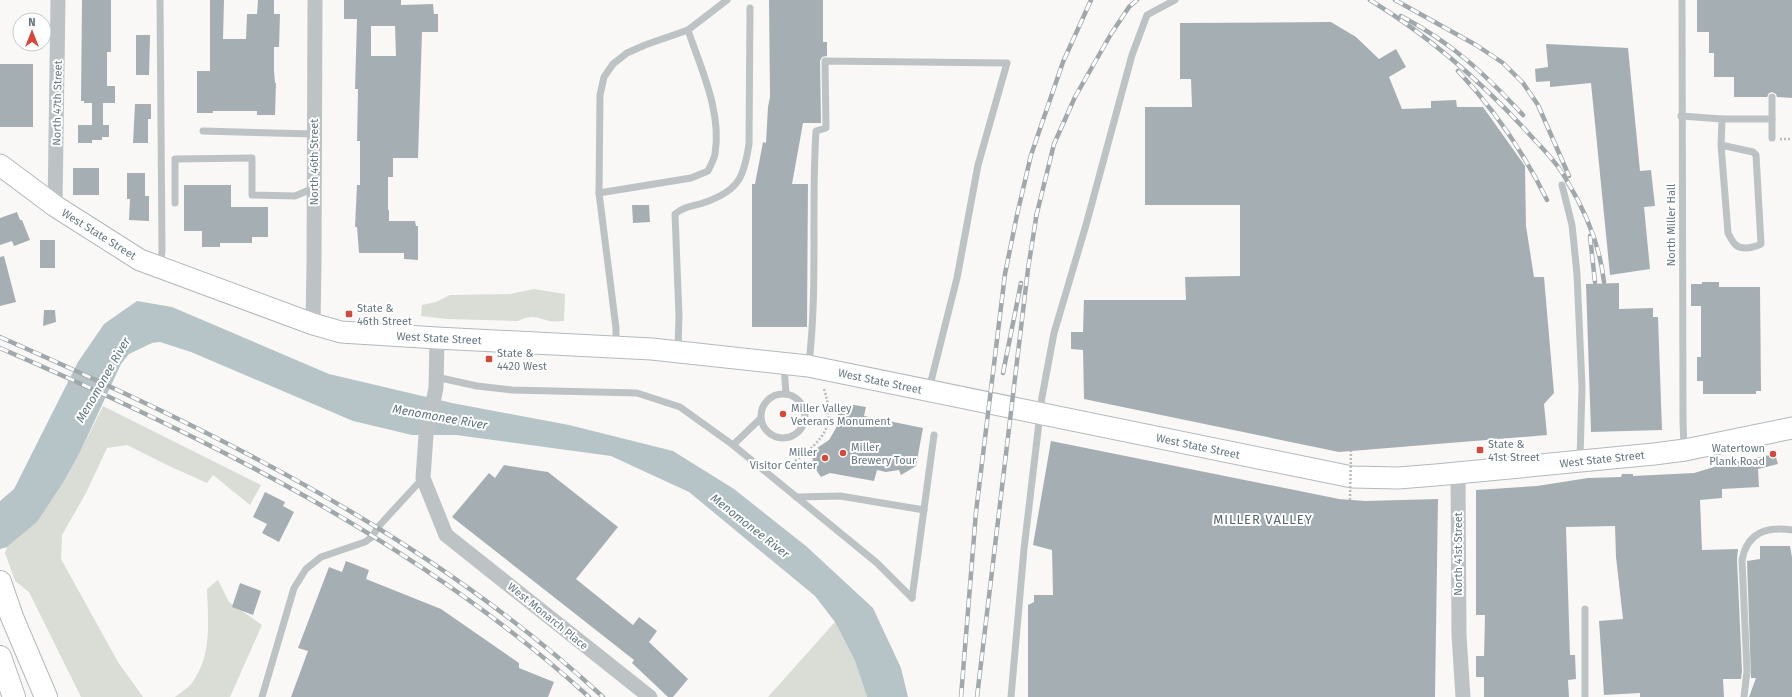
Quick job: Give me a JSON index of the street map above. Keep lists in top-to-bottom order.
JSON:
{
  "streets": {
    "main road": ["West State Street"],
    "street": [
      "North 47th Street",
      "North 46th Street",
      "North 41st Street",
      "West Monarch Place"
    ],
    "lane": ["North Miller Hall"]
  },
  "crossings": [
    ["North 47th Street", "West State Street"],
    ["North 46th Street", "West State Street"],
    ["North Miller Hall", "West State Street"],
    ["West State Street", "North 41st Street"]
  ],
  "districts": ["MILLER VALLEY"],
  "water": ["Menomonee River"],
  "places": {
    "transit": ["State & 46th Street", "State & 4420 West", "State & 41st Street"],
    "other": [
      "Miller Valley Veterans Monument",
      "Miller Brewery Tour",
      "Watertown Plank Road",
      "Miller Visitor Center"
    ]
  },
  "north": "top"
}
